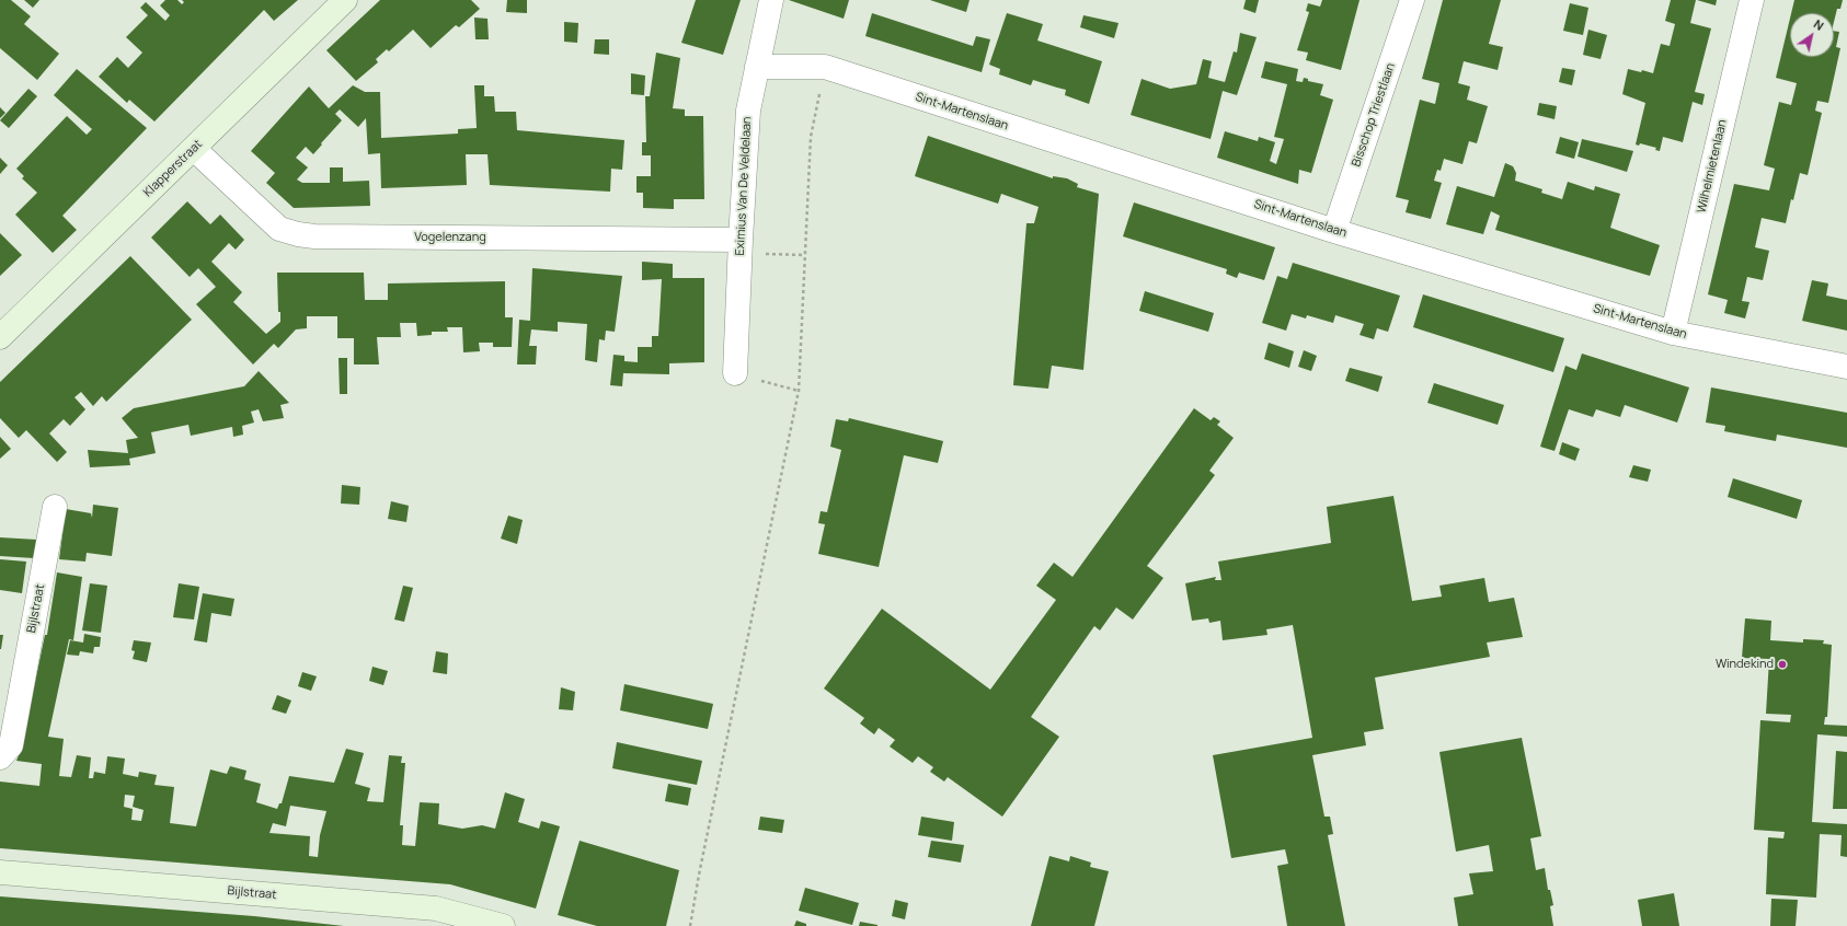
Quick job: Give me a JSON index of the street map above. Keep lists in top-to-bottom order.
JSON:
{
  "streets": {
    "street": [
      "Sint-Martenslaan",
      "Bisschop Triestlaan",
      "Wilhelmietenlaan",
      "Klapperstraat",
      "Eximius Van De Veldelaan",
      "Vogelenzang",
      "Bijlstraat"
    ]
  },
  "crossings": [
    ["Sint-Martenslaan", "Bisschop Triestlaan"],
    ["Sint-Martenslaan", "Wilhelmietenlaan"],
    ["Sint-Martenslaan", "Eximius Van De Veldelaan"],
    ["Klapperstraat", "Vogelenzang"],
    ["Eximius Van De Veldelaan", "Vogelenzang"]
  ],
  "places": ["Windekind"],
  "north": "top right"
}
